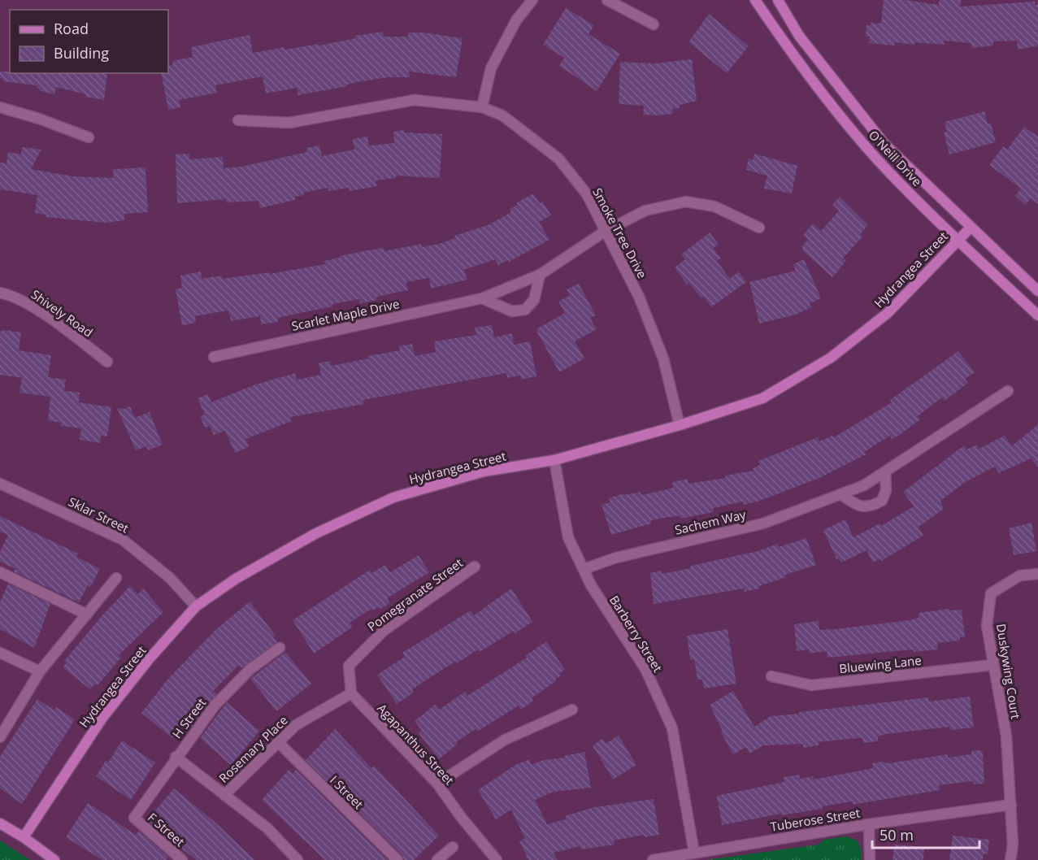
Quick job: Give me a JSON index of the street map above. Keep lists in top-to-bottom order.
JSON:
{
  "streets": {
    "street": [
      "O'Neill Drive",
      "Smoke Tree Drive",
      "Hydrangea Street",
      "Shively Road",
      "Scarlet Maple Drive",
      "Sklar Street",
      "Sachem Way",
      "Pomegranate Street",
      "Barberry Street",
      "Bluewing Lane",
      "Duskywing Court",
      "H Street",
      "Agapanthus Street",
      "Rosemary Place",
      "I Street",
      "Tuberose Street",
      "F Street"
    ]
  },
  "crossings": [
    ["O'Neill Drive", "Hydrangea Street"],
    ["Smoke Tree Drive", "Hydrangea Street"],
    ["Smoke Tree Drive", "Scarlet Maple Drive"],
    ["Hydrangea Street", "Sklar Street"],
    ["Hydrangea Street", "Barberry Street"],
    ["Sachem Way", "Barberry Street"],
    ["Pomegranate Street", "Agapanthus Street"],
    ["Pomegranate Street", "Rosemary Place"],
    ["Barberry Street", "Tuberose Street"],
    ["Bluewing Lane", "Duskywing Court"],
    ["Duskywing Court", "Tuberose Street"],
    ["H Street", "F Street"],
    ["Agapanthus Street", "Rosemary Place"],
    ["Rosemary Place", "I Street"]
  ],
  "legend": ["Road", "Building"],
  "scale_bar": "50 m"
}
